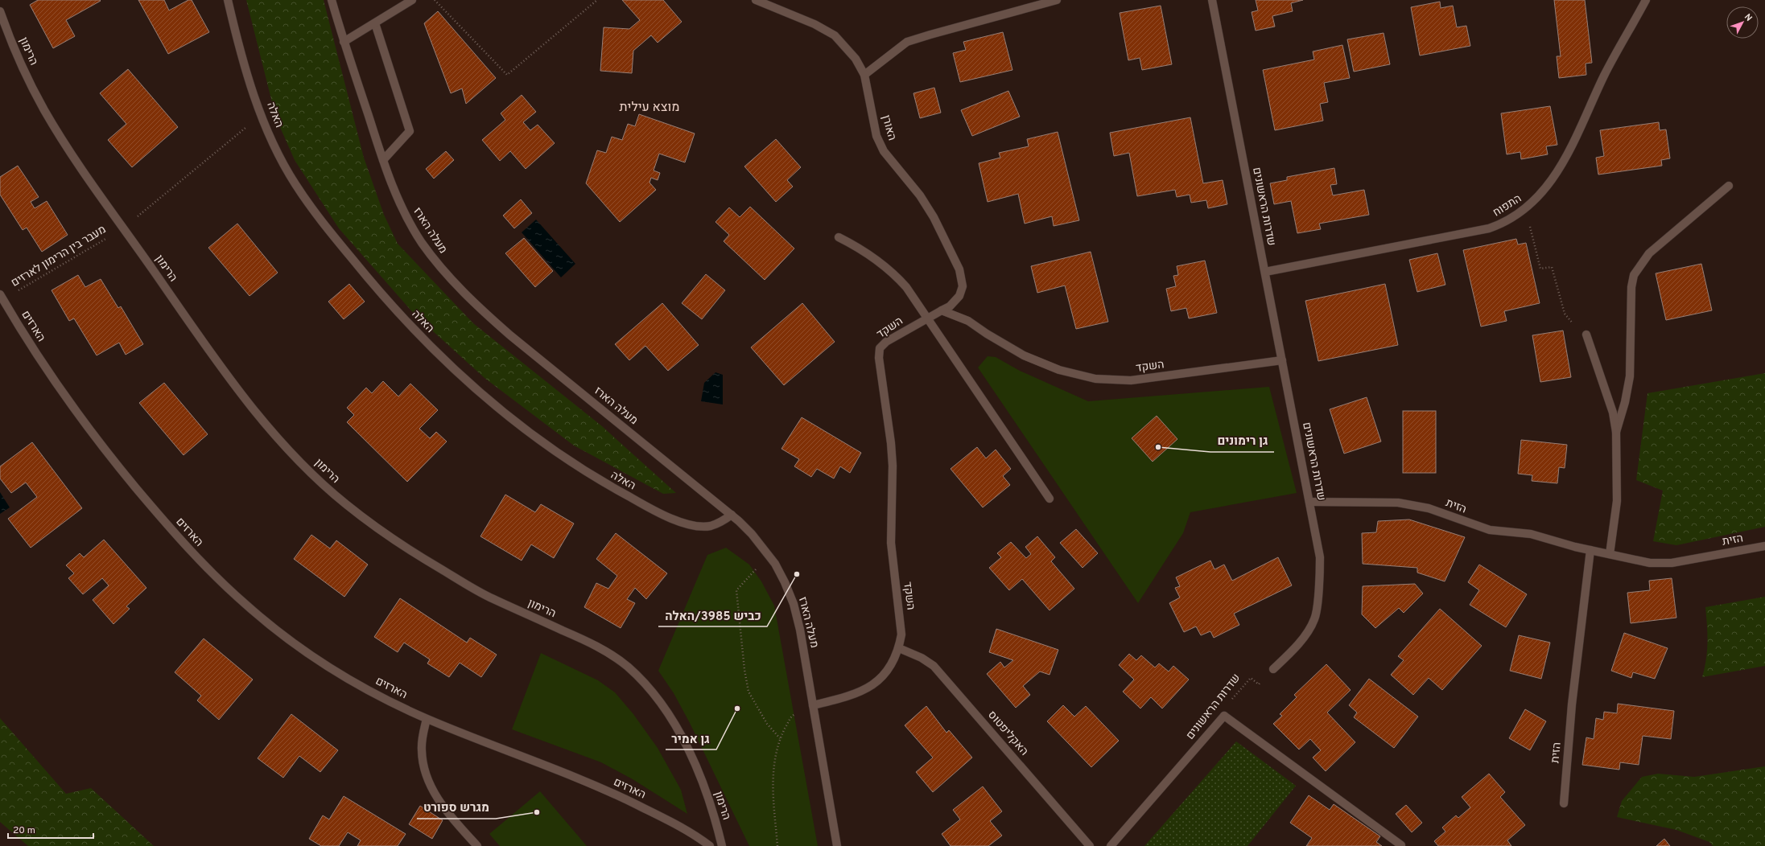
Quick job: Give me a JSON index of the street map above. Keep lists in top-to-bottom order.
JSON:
{
  "streets": {
    "street": [
      "הרימון",
      "האלה",
      "האורן",
      "התפוח",
      "שדרות הראשונים",
      "מעלה הארז",
      "הארזים",
      "השקד",
      "הזית",
      "האקליפטוס"
    ],
    "path": ["מעבר בין הרימון לארזים"]
  },
  "crossings": [
    ["הרימון", "מעבר בין הרימון לארזים"],
    ["האלה", "מעלה הארז"],
    ["האלה", "מעבר בין הרימון לארזים"],
    ["האורן", "השקד"],
    ["התפוח", "שדרות הראשונים"],
    ["שדרות הראשונים", "השקד"],
    ["שדרות הראשונים", "הזית"],
    ["מעלה הארז", "השקד"],
    ["מעבר בין הרימון לארזים", "הארזים"],
    ["השקד", "האקליפטוס"]
  ],
  "districts": ["מוצא עילית"],
  "places": [
    "גן רימונים",
    "כביש 3985/האלה",
    "גן אמיר",
    "מגרש ספורט"
  ],
  "scale_bar": "20 m",
  "north": "top right"
}
